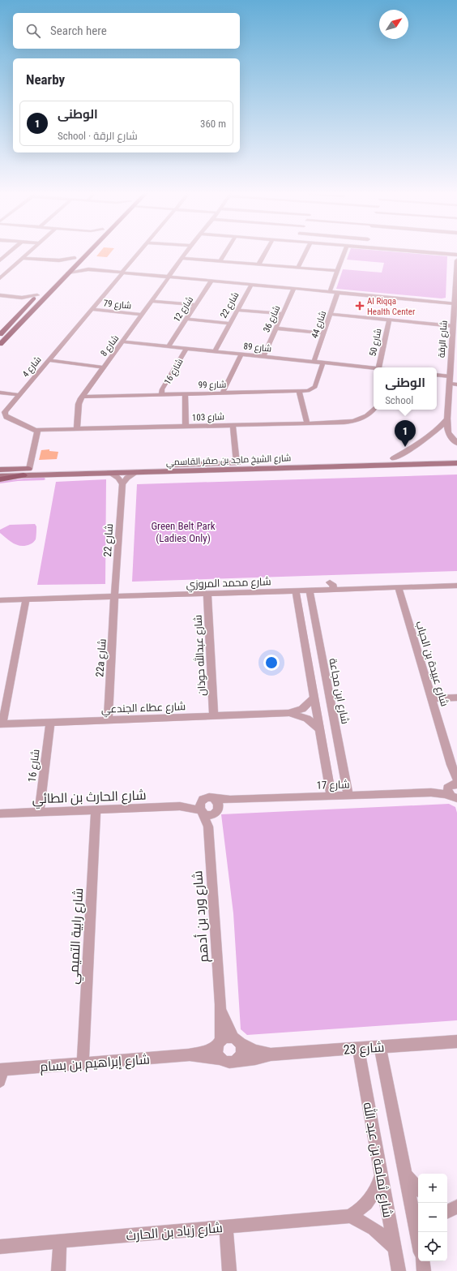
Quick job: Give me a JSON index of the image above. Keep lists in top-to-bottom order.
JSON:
{
  "streets": {
    "main road": ["شارع الشيخ ماجد بن صقر القاسمي"],
    "street": [
      "شارع 79",
      "شارع 22",
      "شارع 12",
      "شارع 36",
      "شارع 44",
      "شارع الرقة",
      "شارع 50",
      "شارع 8",
      "شارع 89",
      "شارع 4",
      "شارع 16",
      "شارع 99",
      "شارع 103",
      "شارع محمد المروزي",
      "شارع عبدالله حوذان",
      "22a شارع",
      "شارع عبيدة بن الحباب",
      "شارع ابن مجاعة",
      "شارع عطاء الجندعي",
      "شارع 17",
      "شارع الحارث بن الطائي",
      "شارع ورد بن أدهم",
      "شارع رابية التميمي",
      "شارع 23",
      "شارع إبراهيم بن بسام",
      "شارع ثمامة بن عبد الله",
      "شارع زياد بن الحارث"
    ]
  },
  "crossings": [
    ["شارع 79", "شارع 8"],
    ["شارع 79", "شارع 4"],
    ["شارع 22", "شارع 89"],
    ["شارع 22", "شارع محمد المروزي"],
    ["شارع 22", "22a شارع"],
    ["شارع 12", "شارع 89"],
    ["شارع 36", "شارع 89"],
    ["شارع 44", "شارع 89"],
    ["شارع 8", "شارع 89"],
    ["شارع 8", "شارع 99"],
    ["شارع 8", "شارع 103"],
    ["شارع 89", "شارع 16"],
    ["شارع 89", "شارع 99"],
    ["شارع 4", "شارع 103"],
    ["شارع 16", "شارع 99"],
    ["شارع 16", "شارع عطاء الجندعي"],
    ["شارع 16", "شارع الحارث بن الطائي"],
    ["شارع محمد المروزي", "شارع عبدالله حوذان"],
    ["شارع محمد المروزي", "22a شارع"],
    ["شارع محمد المروزي", "شارع عبيدة بن الحباب"],
    ["شارع محمد المروزي", "شارع ابن مجاعة"],
    ["شارع عبدالله حوذان", "شارع عطاء الجندعي"],
    ["22a شارع", "شارع عطاء الجندعي"],
    ["شارع عبيدة بن الحباب", "شارع 17"],
    ["شارع ابن مجاعة", "شارع 17"],
    ["شارع 17", "شارع الحارث بن الطائي"],
    ["شارع 17", "شارع ورد بن أدهم"],
    ["شارع الحارث بن الطائي", "شارع ورد بن أدهم"],
    ["شارع الحارث بن الطائي", "شارع رابية التميمي"],
    ["شارع ورد بن أدهم", "شارع 23"],
    ["شارع ورد بن أدهم", "شارع إبراهيم بن بسام"],
    ["شارع رابية التميمي", "شارع إبراهيم بن بسام"],
    ["شارع 23", "شارع إبراهيم بن بسام"],
    ["شارع 23", "شارع ثمامة بن عبد الله"],
    ["شارع ثمامة بن عبد الله", "شارع زياد بن الحارث"]
  ],
  "parks": ["Green Belt Park (Ladies Only)"],
  "places": {
    "health": ["Al Riqqa Health Center"]
  },
  "north": "top right",
  "page": {
    "search": "Search here",
    "heading": "Nearby",
    "list": [
      {
        "mark": "1",
        "name": "الوطنی",
        "note": "School · شارع الرقة",
        "value": "360 m"
      }
    ],
    "popup": ["الوطنی", "School"],
    "pins": "1",
    "map_buttons": ["+", "−"]
  }
}
